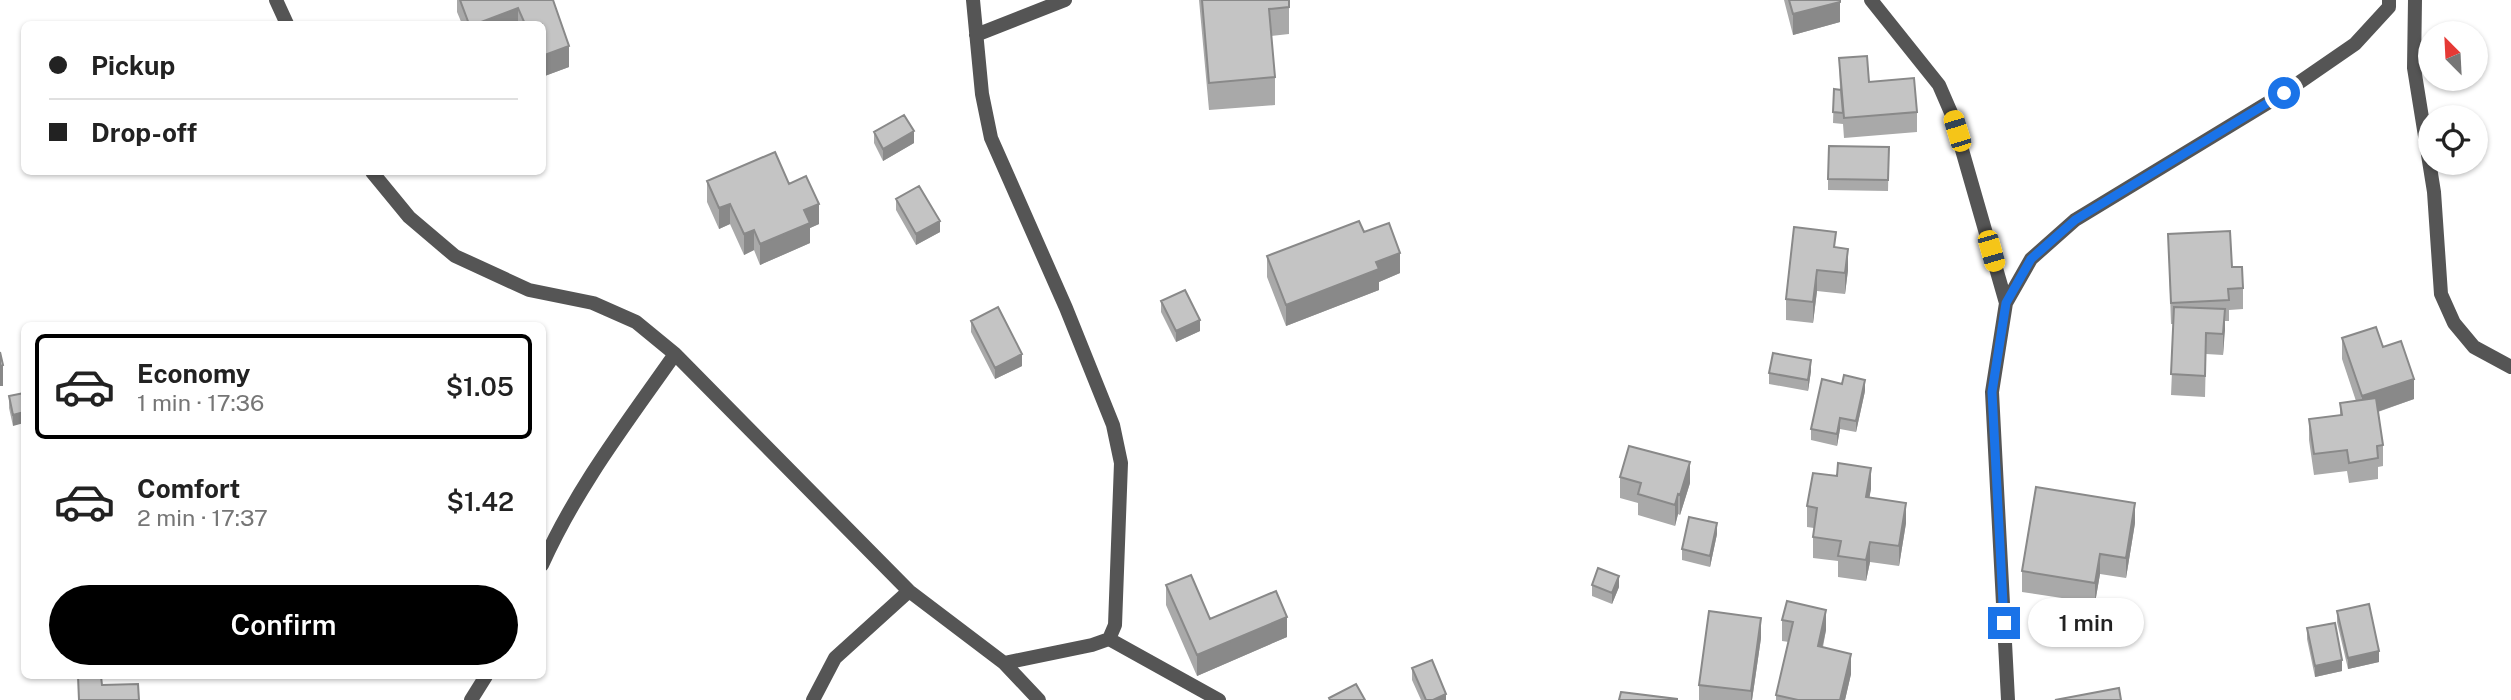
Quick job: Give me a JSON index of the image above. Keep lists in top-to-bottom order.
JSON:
{
  "north": "top left",
  "page": {
    "banner": ["Pickup", "Drop-off"],
    "list": [
      {
        "name": "Economy",
        "note": "1 min · 17:36",
        "value": "$1.05"
      },
      {
        "name": "Comfort",
        "note": "2 min · 17:37",
        "value": "$1.42"
      }
    ],
    "buttons": "Confirm",
    "bubble": "1 min"
  }
}
